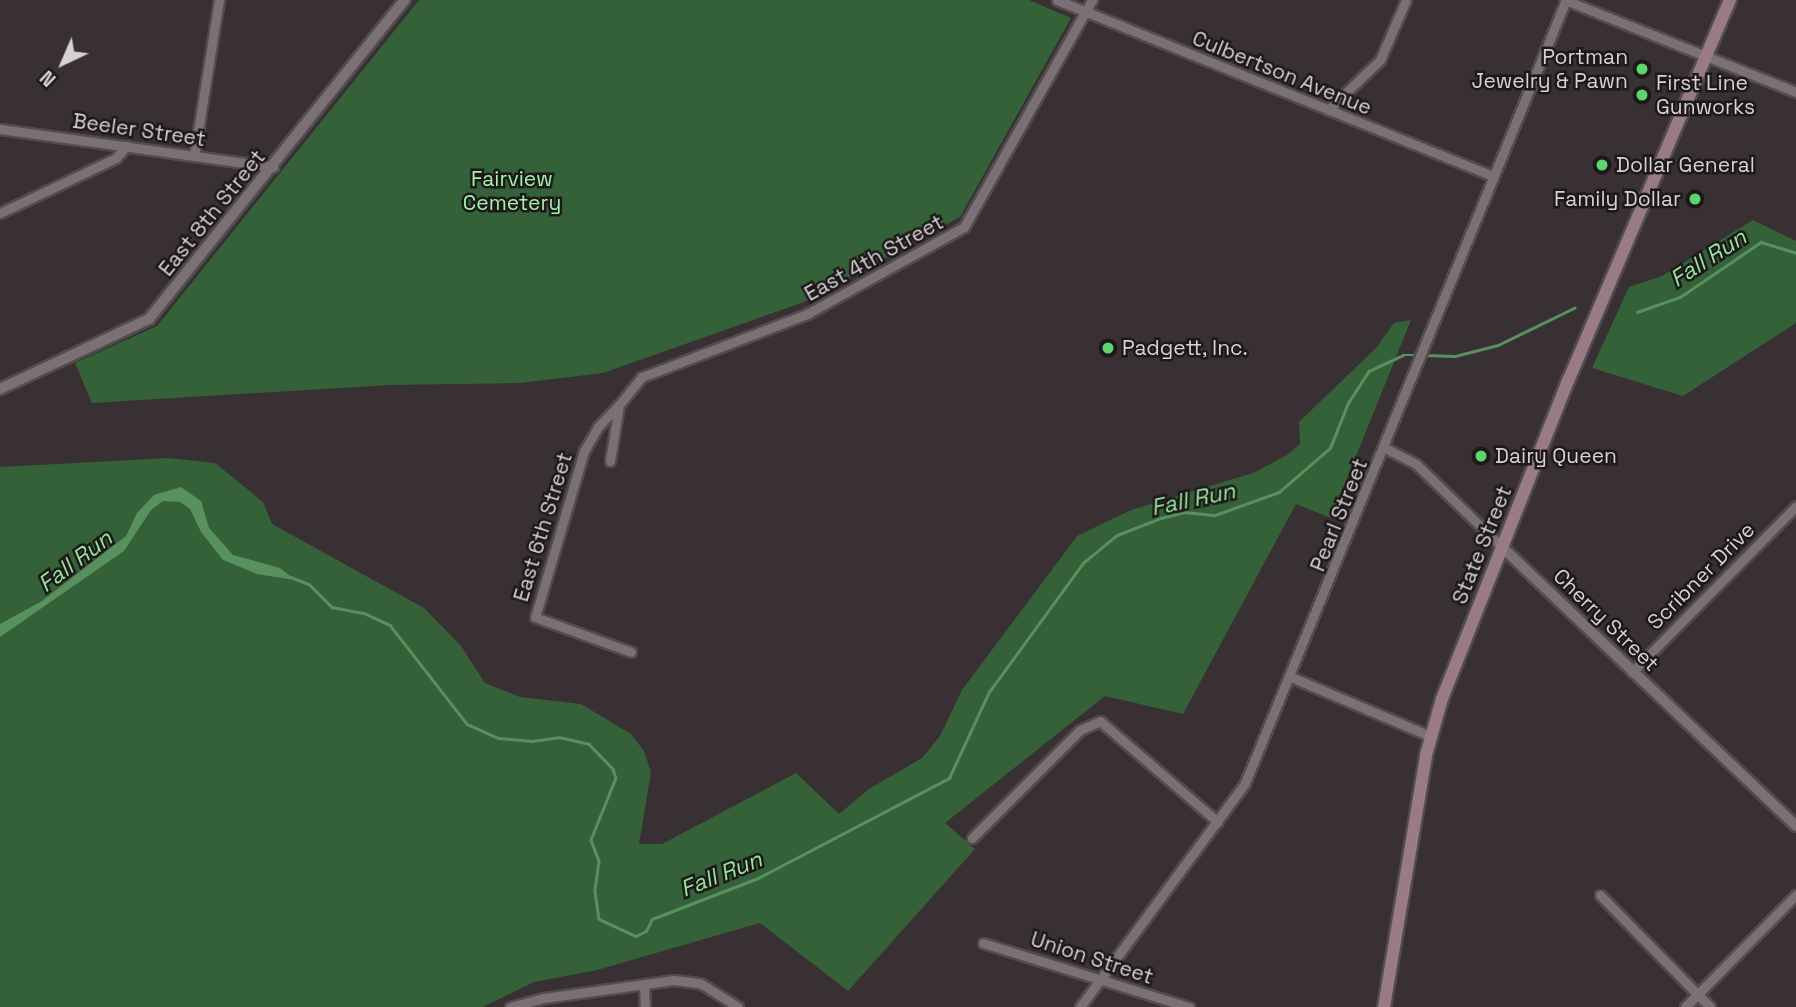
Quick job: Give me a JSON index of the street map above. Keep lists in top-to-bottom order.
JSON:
{
  "streets": {
    "main road": ["State Street"],
    "street": [
      "Culbertson Avenue",
      "Beeler Street",
      "East 8th Street",
      "East 4th Street",
      "Pearl Street",
      "East 6th Street",
      "Scribner Drive",
      "Cherry Street",
      "Union Street"
    ]
  },
  "crossings": [
    ["Culbertson Avenue", "East 4th Street"],
    ["Culbertson Avenue", "Pearl Street"],
    ["Beeler Street", "East 8th Street"],
    ["East 4th Street", "East 6th Street"],
    ["Pearl Street", "Cherry Street"],
    ["Pearl Street", "Union Street"],
    ["State Street", "Cherry Street"],
    ["Scribner Drive", "Cherry Street"]
  ],
  "water": ["Fall Run"],
  "parks": ["Fairview Cemetery"],
  "places": [
    "Portman Jewelry & Pawn",
    "First Line Gunworks",
    "Dollar General",
    "Family Dollar",
    "Padgett, Inc.",
    "Dairy Queen"
  ],
  "north": "bottom left"
}
